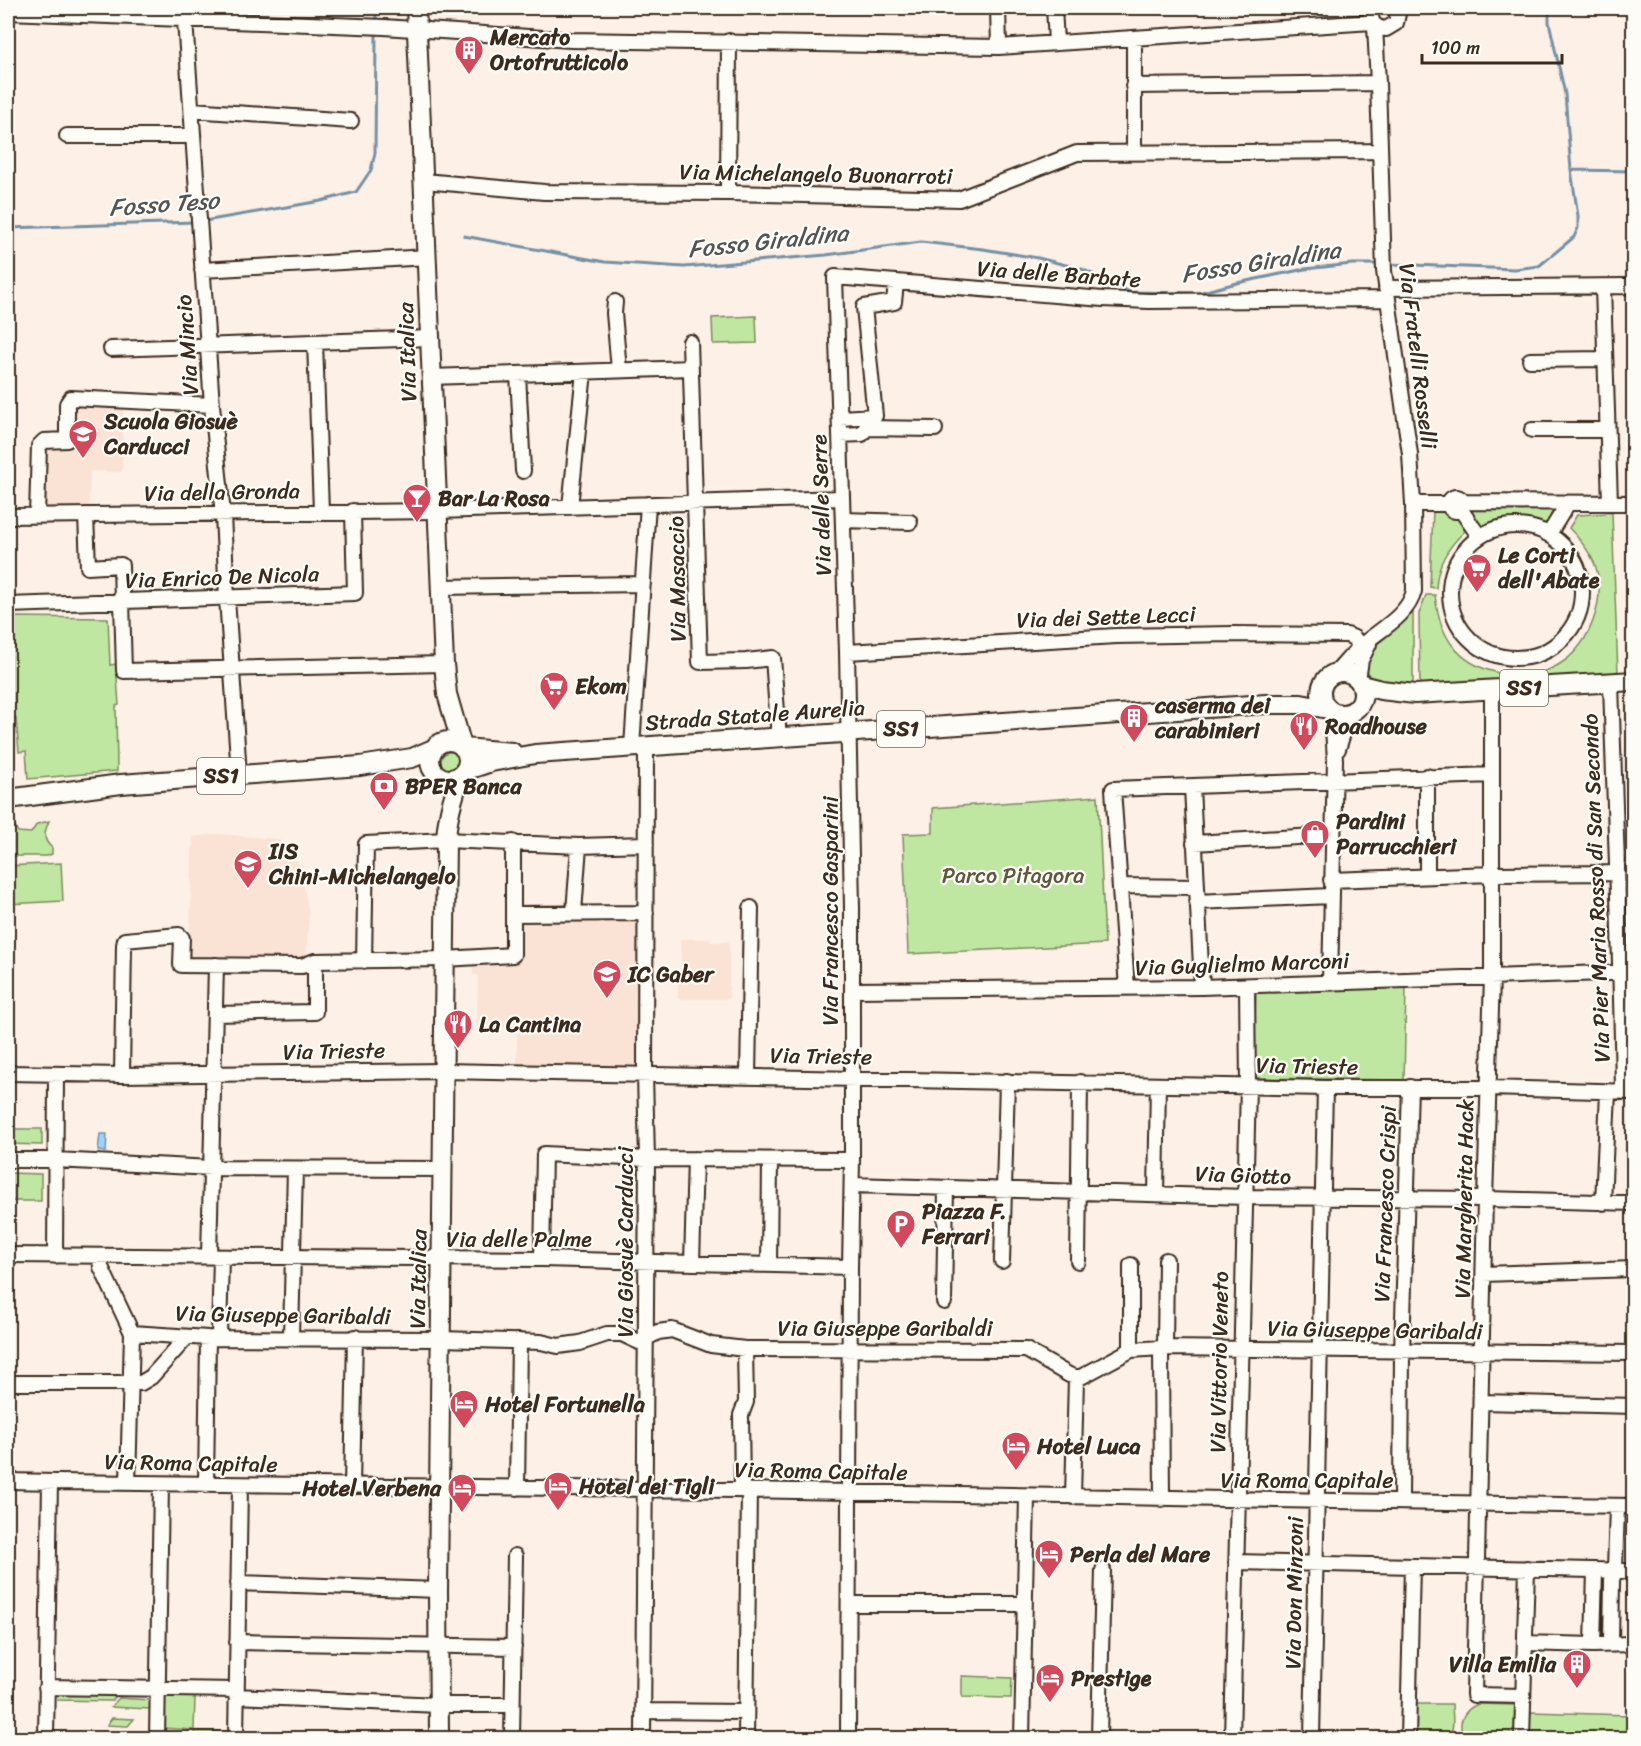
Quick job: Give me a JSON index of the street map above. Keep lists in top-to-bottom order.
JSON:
{
  "streets": {
    "main road": ["Via Italica", "SS1", "Strada Statale Aurelia"],
    "street": [
      "Via Michelangelo Buonarroti",
      "Via delle Barbate",
      "Via Mincio",
      "Via Fratelli Rosselli",
      "Via della Gronda",
      "Via delle Serre",
      "Via Enrico De Nicola",
      "Via Masaccio",
      "Via dei Sette Lecci",
      "Via Pier Maria Rosso di San Secondo",
      "Via Francesco Gasparini",
      "Via Guglielmo Marconi",
      "Via Trieste",
      "Via Giotto",
      "Via Margherita Hack",
      "Via Francesco Crispi",
      "Via delle Palme",
      "Via Giosuè Carducci",
      "Via Giuseppe Garibaldi",
      "Via Vittorio Veneto",
      "Via Roma Capitale",
      "Via Don Minzoni"
    ]
  },
  "crossings": [
    ["Via Michelangelo Buonarroti", "Via Italica"],
    ["Via Michelangelo Buonarroti", "Via Fratelli Rosselli"],
    ["Via delle Barbate", "Via Fratelli Rosselli"],
    ["Via delle Barbate", "Via delle Serre"],
    ["Via Mincio", "Via della Gronda"],
    ["Via Mincio", "Via Enrico De Nicola"],
    ["Via Mincio", "SS1"],
    ["Via Italica", "Via della Gronda"],
    ["Via Italica", "SS1"],
    ["Via Italica", "Strada Statale Aurelia"],
    ["Via Italica", "Via Trieste"],
    ["Via Italica", "Via delle Palme"],
    ["Via Italica", "Via Giuseppe Garibaldi"],
    ["Via Italica", "Via Roma Capitale"],
    ["Via Fratelli Rosselli", "Via dei Sette Lecci"],
    ["Via Fratelli Rosselli", "SS1"],
    ["Via Fratelli Rosselli", "Strada Statale Aurelia"],
    ["Via della Gronda", "Via delle Serre"],
    ["Via della Gronda", "Via Enrico De Nicola"],
    ["Via della Gronda", "Via Masaccio"],
    ["Via della Gronda", "Via Giosuè Carducci"],
    ["Via delle Serre", "Via dei Sette Lecci"],
    ["Via delle Serre", "Strada Statale Aurelia"],
    ["Via delle Serre", "Via Francesco Gasparini"],
    ["Via Masaccio", "Strada Statale Aurelia"],
    ["SS1", "Strada Statale Aurelia"],
    ["Strada Statale Aurelia", "Via Pier Maria Rosso di San Secondo"],
    ["Strada Statale Aurelia", "Via Francesco Gasparini"],
    ["Strada Statale Aurelia", "Via Margherita Hack"],
    ["Strada Statale Aurelia", "Via Giosuè Carducci"],
    ["Via Pier Maria Rosso di San Secondo", "Via Guglielmo Marconi"],
    ["Via Pier Maria Rosso di San Secondo", "Via Trieste"],
    ["Via Francesco Gasparini", "Via Guglielmo Marconi"],
    ["Via Francesco Gasparini", "Via Trieste"],
    ["Via Francesco Gasparini", "Via Giotto"],
    ["Via Francesco Gasparini", "Via delle Palme"],
    ["Via Francesco Gasparini", "Via Giuseppe Garibaldi"],
    ["Via Francesco Gasparini", "Via Roma Capitale"],
    ["Via Guglielmo Marconi", "Via Margherita Hack"],
    ["Via Guglielmo Marconi", "Via Vittorio Veneto"],
    ["Via Trieste", "Via Margherita Hack"],
    ["Via Trieste", "Via Francesco Crispi"],
    ["Via Trieste", "Via Giosuè Carducci"],
    ["Via Trieste", "Via Vittorio Veneto"],
    ["Via Trieste", "Via Don Minzoni"],
    ["Via Giotto", "Via Margherita Hack"],
    ["Via Giotto", "Via Francesco Crispi"],
    ["Via Giotto", "Via Vittorio Veneto"],
    ["Via Giotto", "Via Don Minzoni"],
    ["Via Margherita Hack", "Via Giuseppe Garibaldi"],
    ["Via Margherita Hack", "Via Roma Capitale"],
    ["Via Francesco Crispi", "Via Giuseppe Garibaldi"],
    ["Via Francesco Crispi", "Via Roma Capitale"],
    ["Via delle Palme", "Via Giosuè Carducci"],
    ["Via Giosuè Carducci", "Via Giuseppe Garibaldi"],
    ["Via Giosuè Carducci", "Via Roma Capitale"],
    ["Via Giuseppe Garibaldi", "Via Vittorio Veneto"],
    ["Via Giuseppe Garibaldi", "Via Don Minzoni"],
    ["Via Vittorio Veneto", "Via Roma Capitale"],
    ["Via Roma Capitale", "Via Don Minzoni"]
  ],
  "water": ["Fosso Teso", "Fosso Giraldina"],
  "parks": ["Parco Pitagora"],
  "places": {
    "building": ["Mercato Ortofrutticolo", "caserma dei carabinieri", "Villa Emilia"],
    "school or university": ["Scuola Giosuè Carducci", "IIS Chini-Michelangelo", "IC Gaber"],
    "bar": ["Bar La Rosa"],
    "supermarket": ["Le Corti dell'Abate", "Ekom"],
    "restaurant": ["Roadhouse", "La Cantina"],
    "bank": ["BPER Banca"],
    "shop": ["Pardini Parrucchieri"],
    "parking": ["Piazza F. Ferrari"],
    "hotel": [
      "Hotel Fortunella",
      "Hotel Luca",
      "Hotel dei Tigli",
      "Hotel Verbena",
      "Perla del Mare",
      "Prestige"
    ]
  },
  "scale_bar": "100 m"
}
